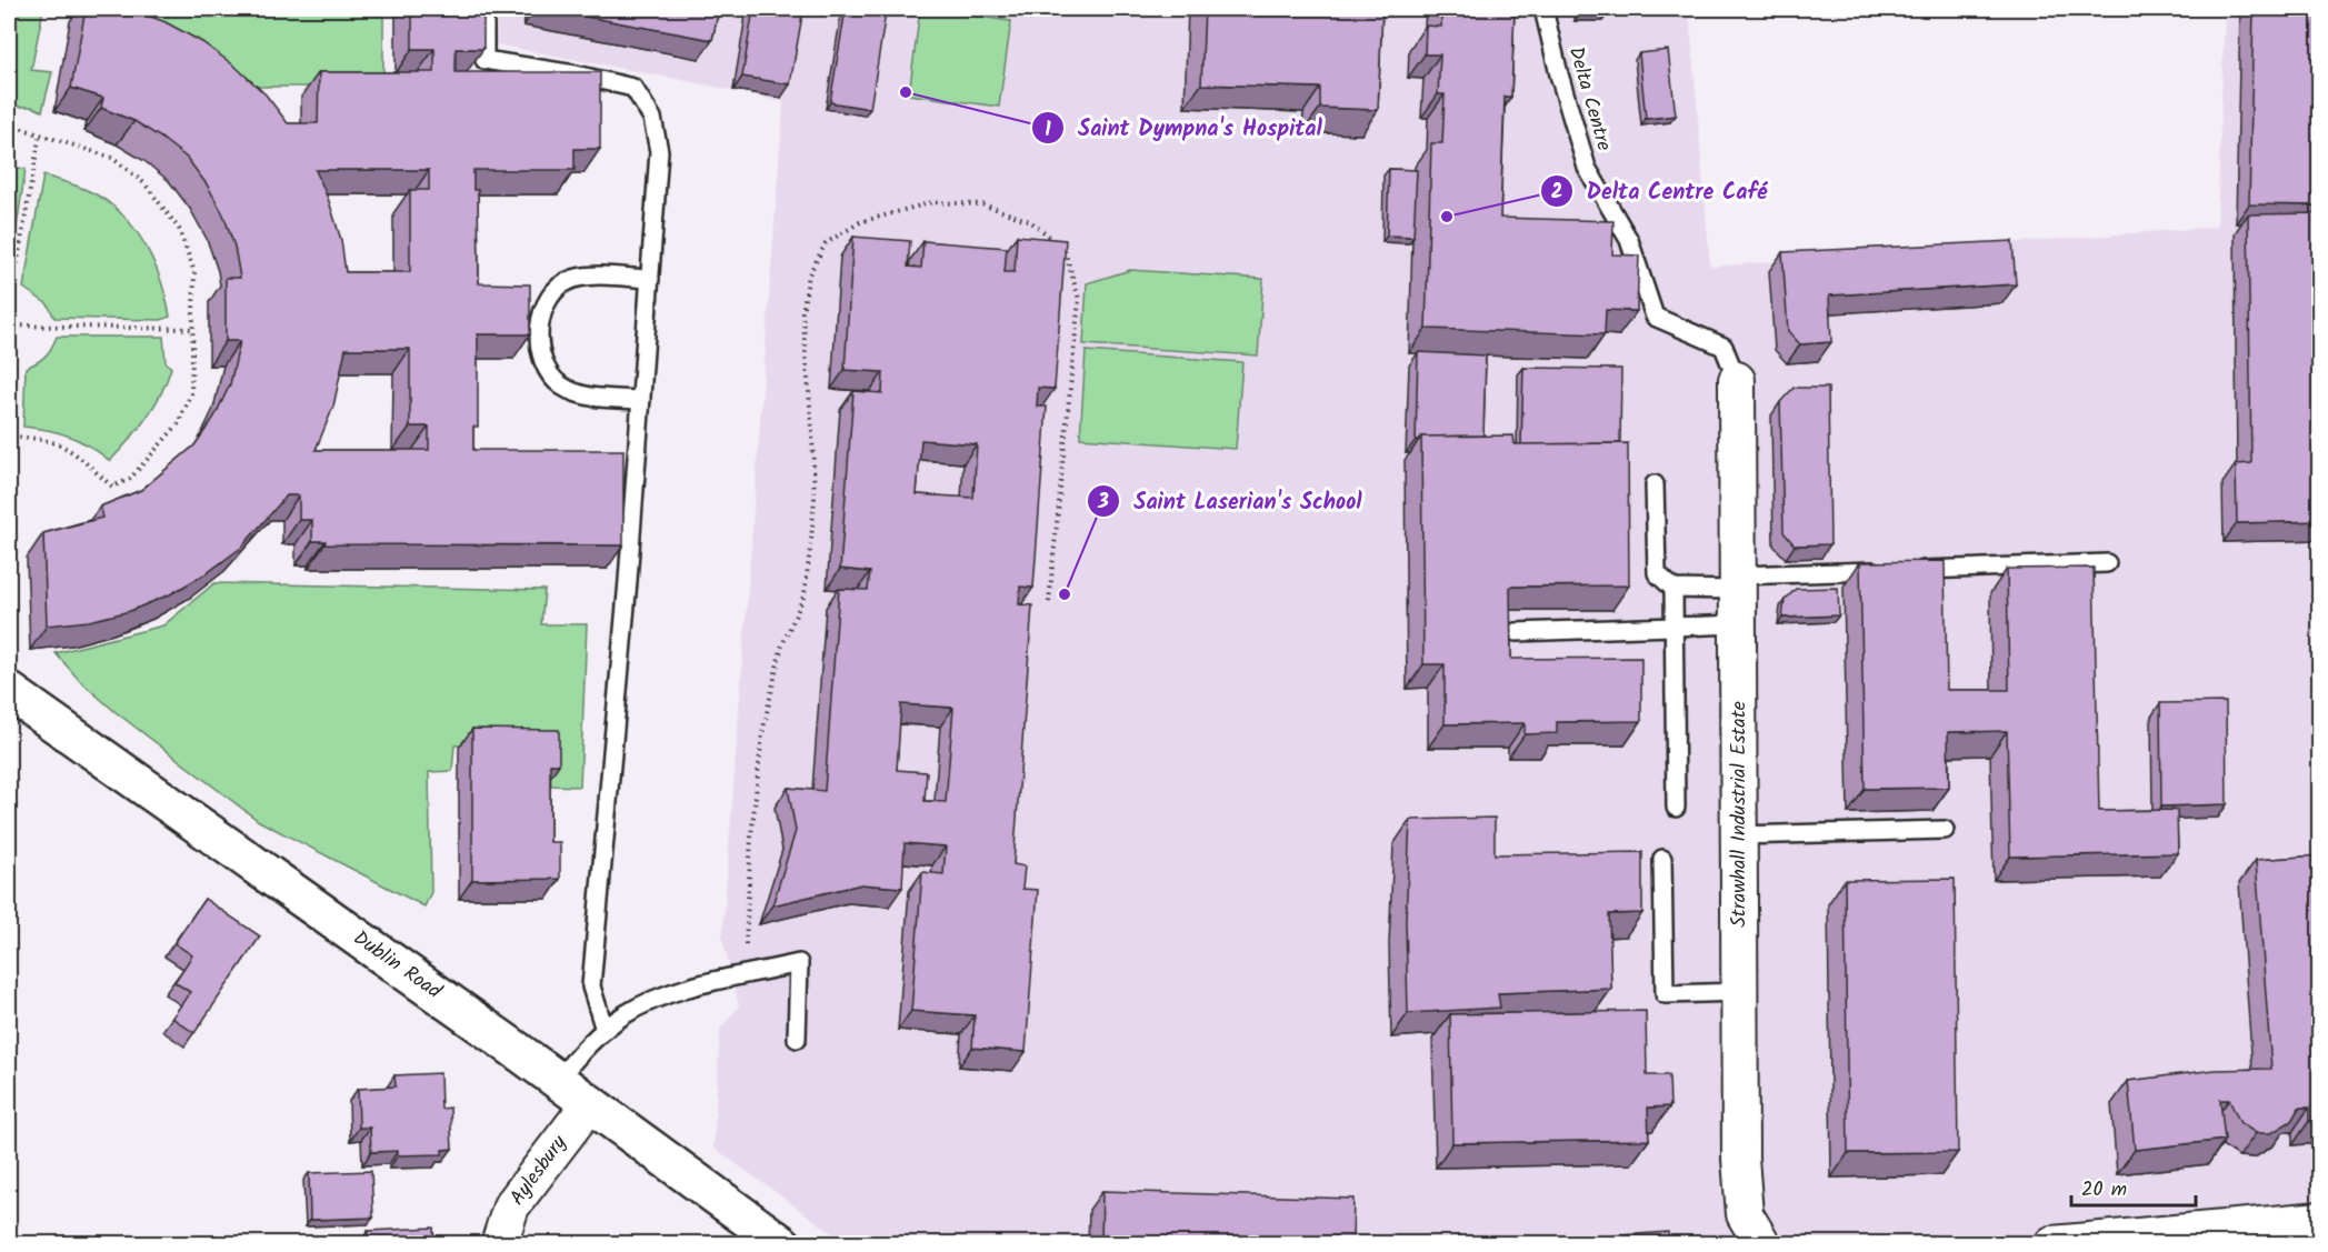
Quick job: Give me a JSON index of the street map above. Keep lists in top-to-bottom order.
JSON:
{
  "streets": {
    "main road": ["Dublin Road"],
    "street": ["Strawhall Industrial Estate", "Aylesbury"],
    "lane": ["Delta Centre"]
  },
  "crossings": [
    ["Delta Centre", "Strawhall Industrial Estate"],
    ["Dublin Road", "Aylesbury"]
  ],
  "places": ["Saint Dympna's Hospital", "Delta Centre Café", "Saint Laserian's School"],
  "scale_bar": "20 m"
}
